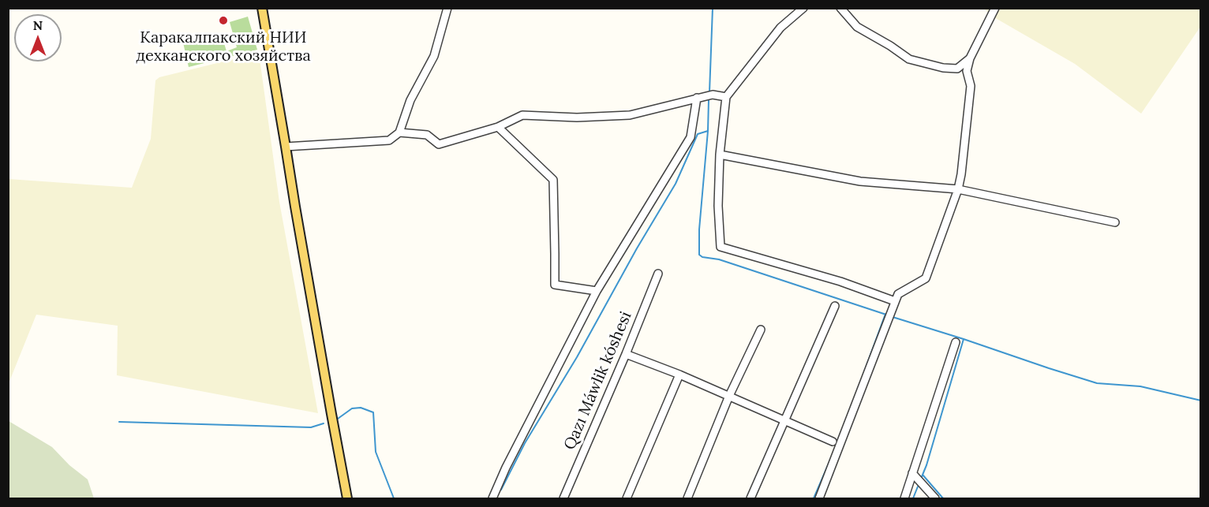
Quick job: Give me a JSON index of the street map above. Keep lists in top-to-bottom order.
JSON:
{
  "streets": {
    "street": ["Qazı Máwlik kóshesi"]
  },
  "places": ["Каракалпакский НИИ дехканского хозяйства"],
  "north": "top"
}
